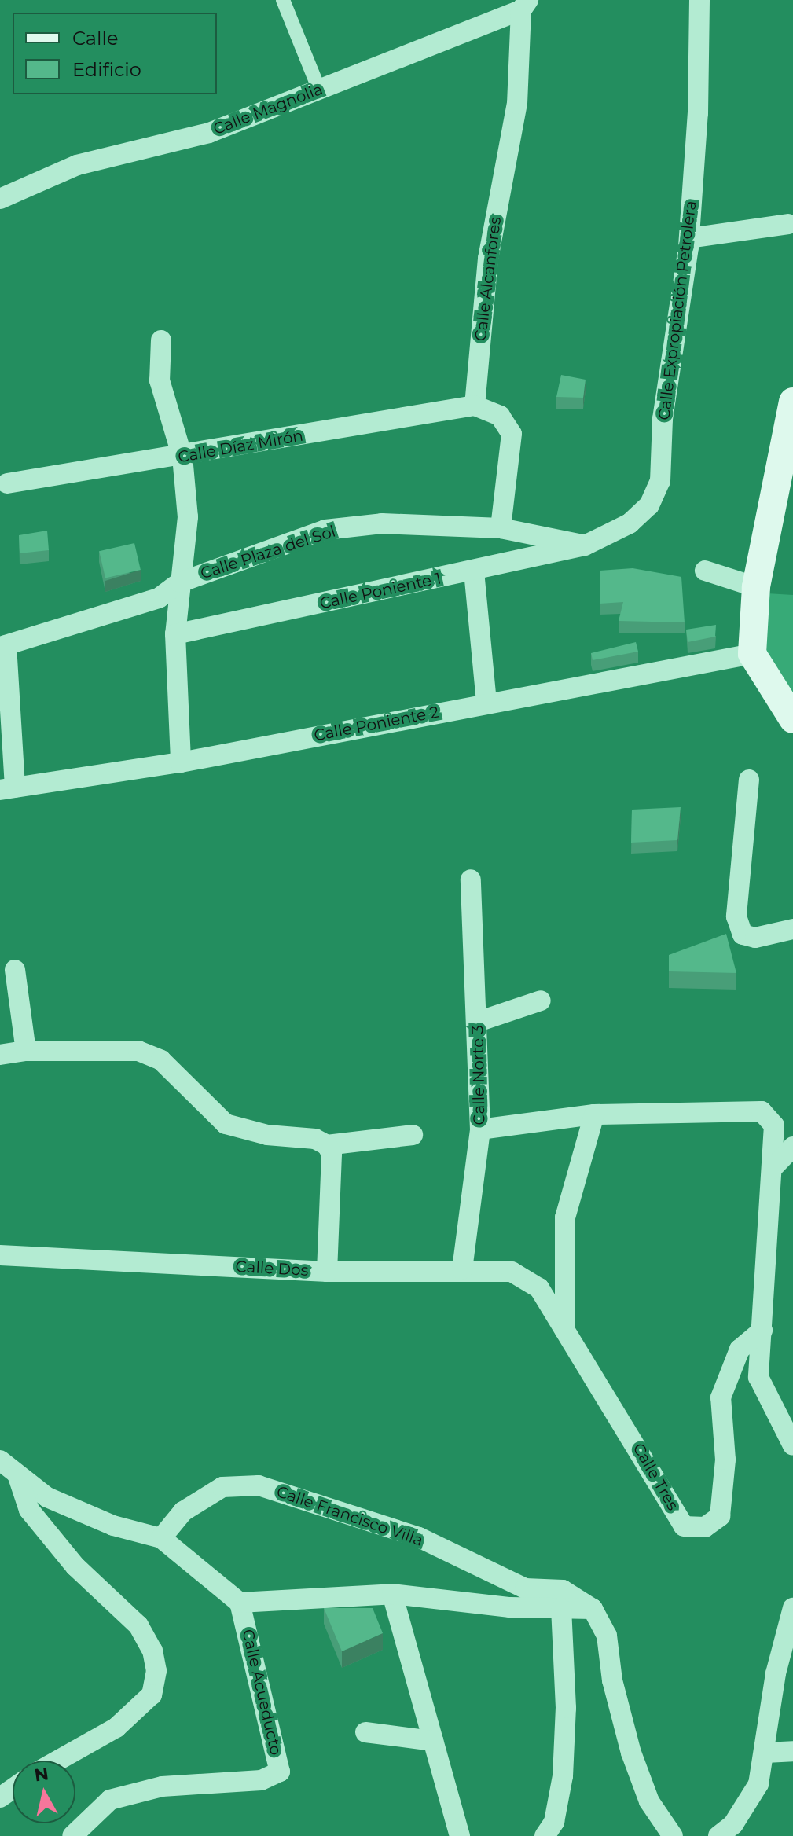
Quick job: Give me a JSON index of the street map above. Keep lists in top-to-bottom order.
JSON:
{
  "streets": {
    "street": [
      "Calle Magnolia",
      "Calle Alcanfores",
      "Calle Expropiación Petrolera",
      "Calle Díaz Mirón",
      "Calle Plaza del Sol",
      "Calle Poniente 1",
      "Calle Poniente 2",
      "Calle Norte 3",
      "Calle Dos",
      "Calle Tres",
      "Calle Francisco Villa",
      "Calle Acueducto"
    ]
  },
  "crossings": [
    ["Calle Magnolia", "Calle Alcanfores"],
    ["Calle Alcanfores", "Calle Díaz Mirón"],
    ["Calle Expropiación Petrolera", "Calle Plaza del Sol"],
    ["Calle Expropiación Petrolera", "Calle Poniente 1"],
    ["Calle Plaza del Sol", "Calle Poniente 1"],
    ["Calle Norte 3", "Calle Dos"],
    ["Calle Dos", "Calle Tres"]
  ],
  "legend": ["Calle", "Edificio"],
  "north": "top"
}
